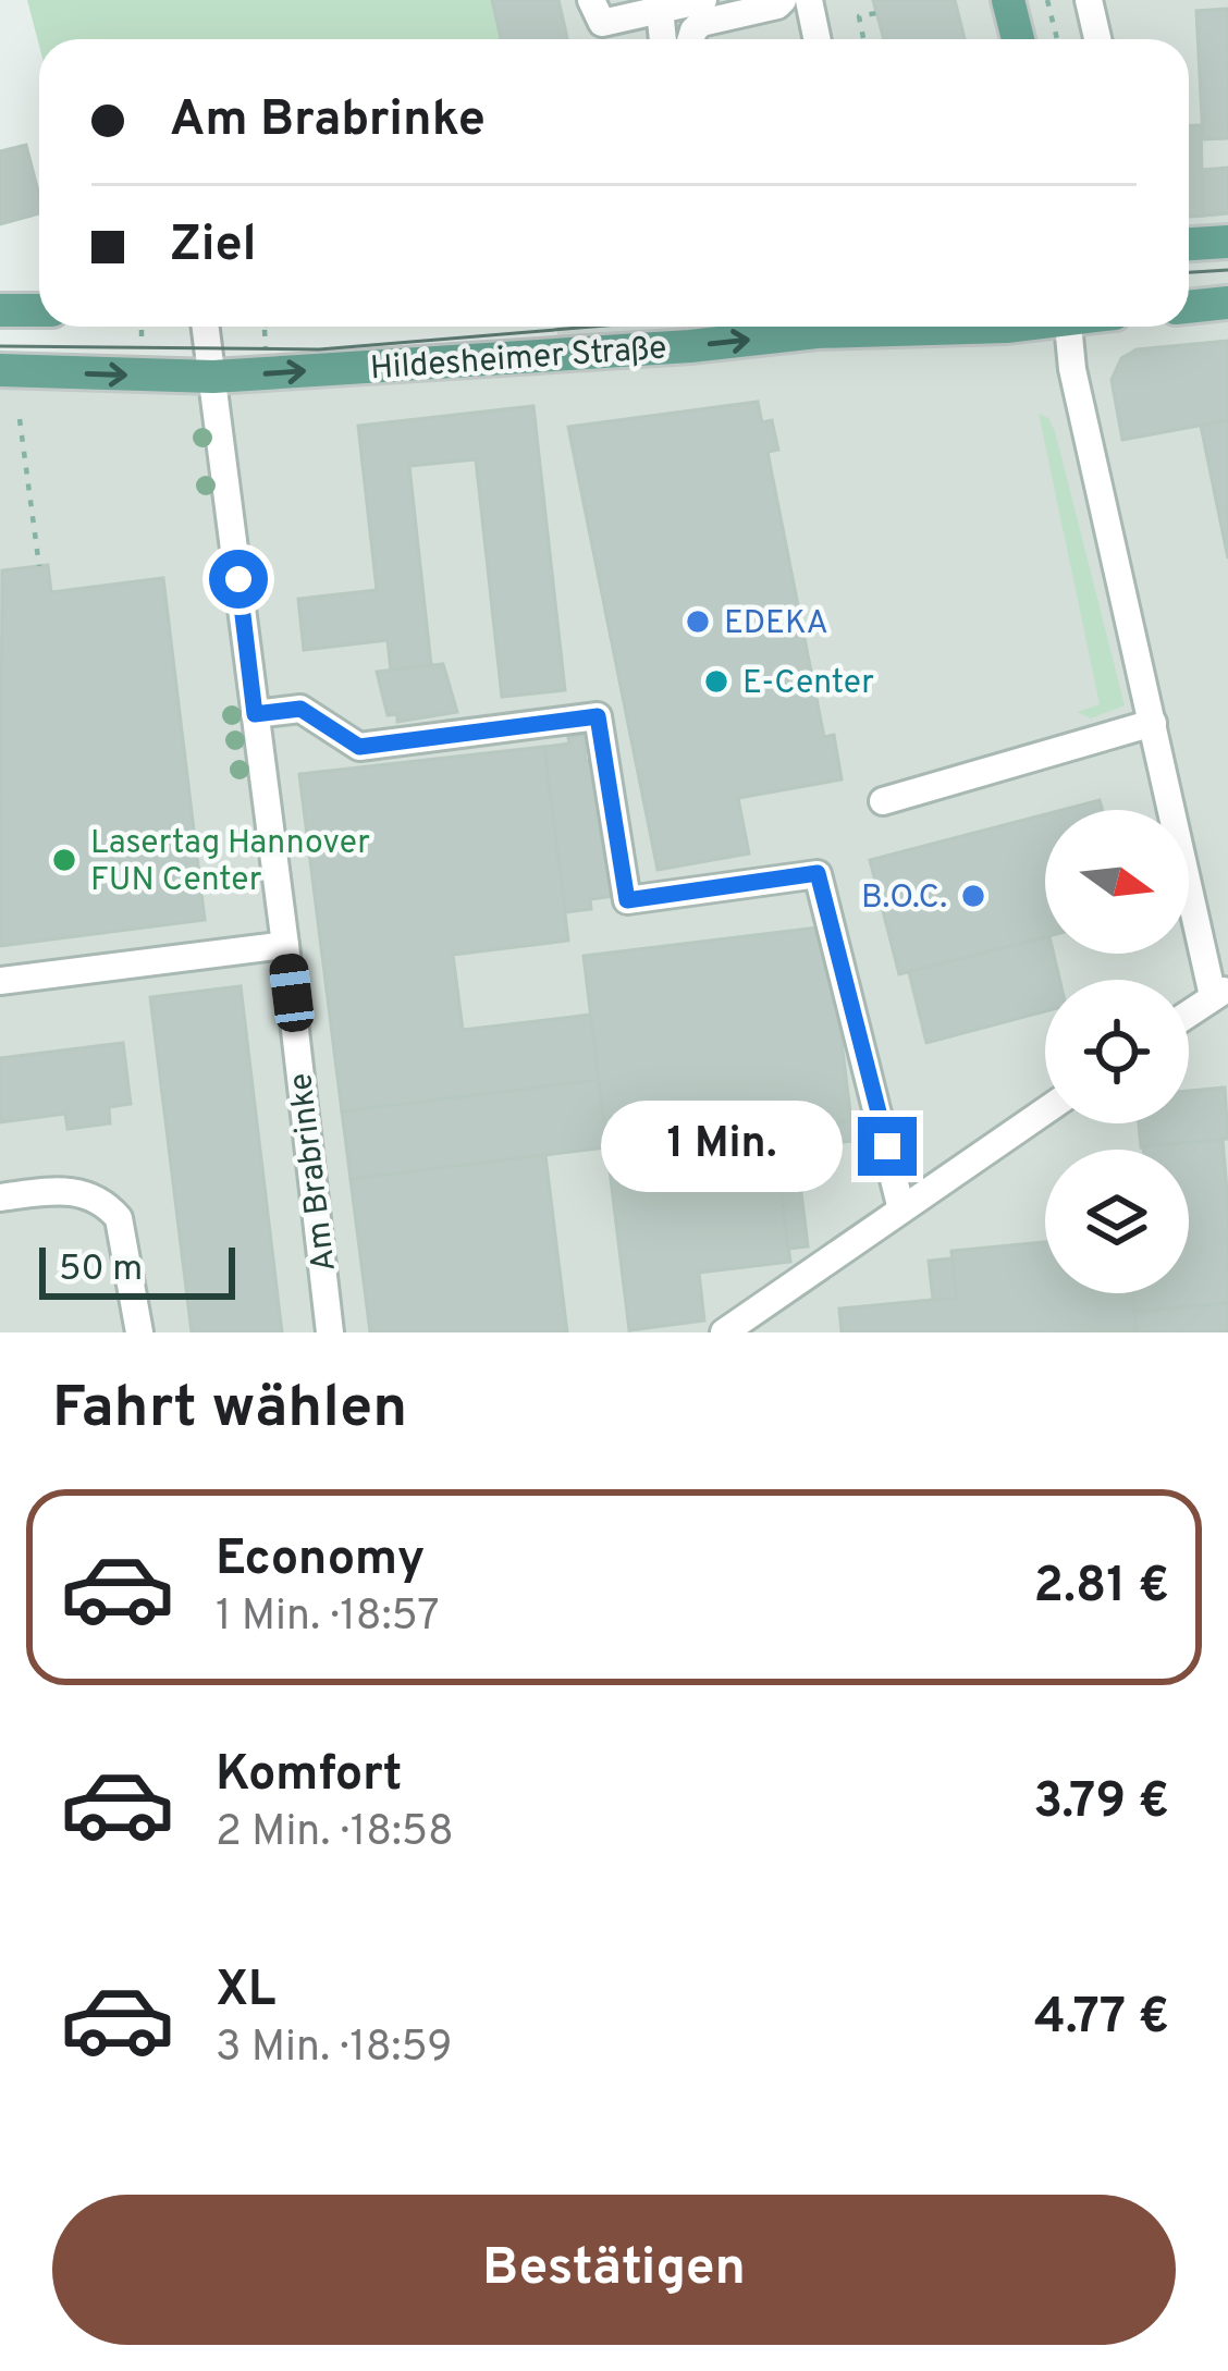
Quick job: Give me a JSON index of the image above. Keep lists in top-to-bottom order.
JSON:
{
  "streets": {
    "main road": ["Hildesheimer Straße"],
    "street": ["Am Brabrinke"]
  },
  "crossings": [
    ["Hildesheimer Straße", "Am Brabrinke"]
  ],
  "one_way": ["Hildesheimer Straße"],
  "places": [
    "EDEKA",
    "E-Center",
    "Lasertag Hannover FUN Center",
    "B.O.C."
  ],
  "scale_bar": "50 m",
  "north": "right",
  "page": {
    "banner": ["Am Brabrinke", "Ziel"],
    "bubble": "1 Min.",
    "scale": "50 m",
    "heading": "Fahrt wählen",
    "list": [
      {
        "name": "Economy",
        "note": "1 Min. · 18:57",
        "value": "2.81 €"
      },
      {
        "name": "Komfort",
        "note": "2 Min. · 18:58",
        "value": "3.79 €"
      },
      {
        "name": "XL",
        "note": "3 Min. · 18:59",
        "value": "4.77 €"
      }
    ],
    "buttons": "Bestätigen"
  }
}
